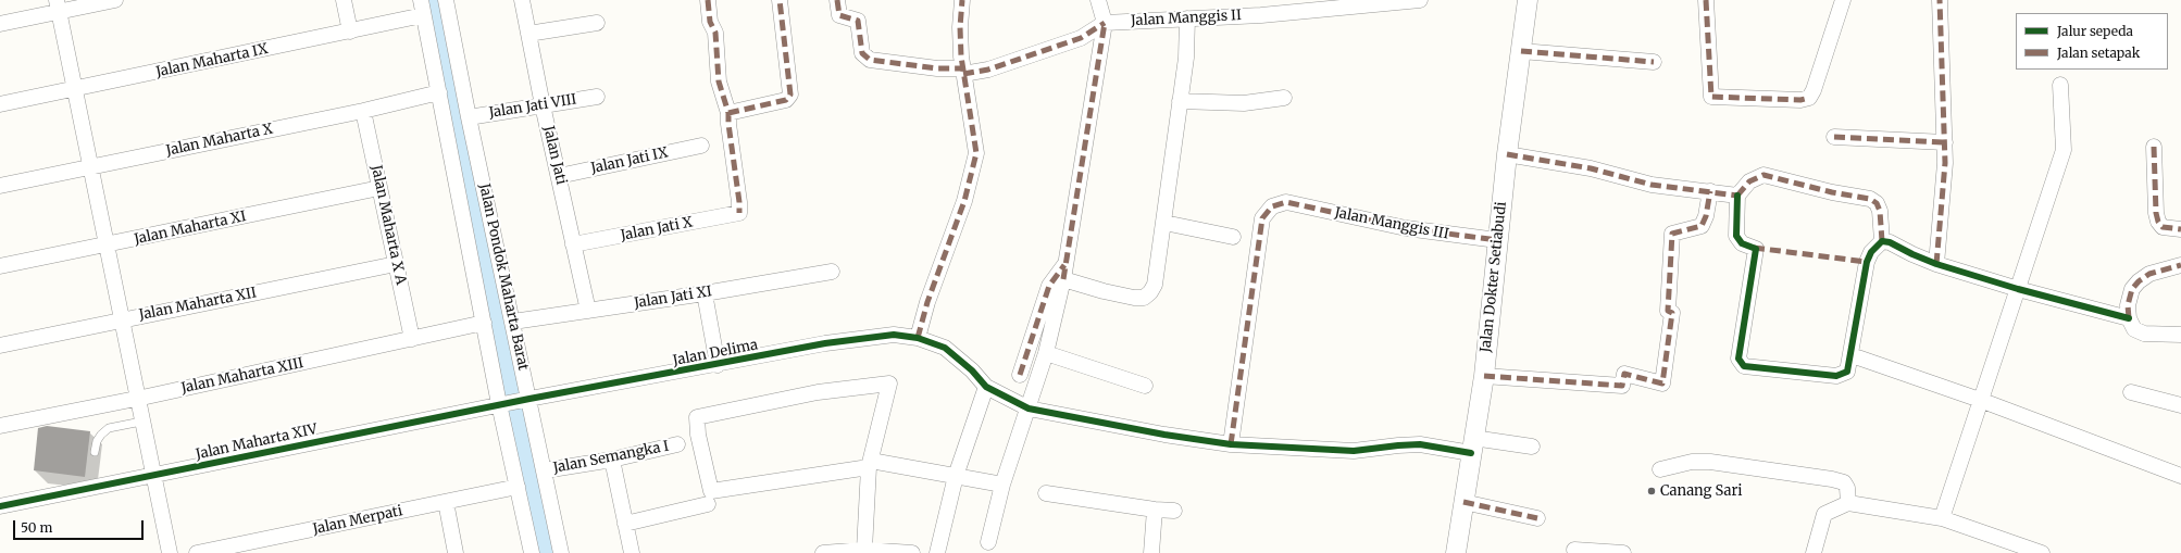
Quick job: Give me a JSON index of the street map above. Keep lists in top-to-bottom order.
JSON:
{
  "streets": {
    "street": [
      "Jalan Manggis II",
      "Jalan Maharta IX",
      "Jalan Jati VIII",
      "Jalan Maharta X",
      "Jalan Jati",
      "Jalan Jati IX",
      "Jalan Manggis III",
      "Jalan Maharta X A",
      "Jalan Maharta XI",
      "Jalan Jati X",
      "Jalan Pondok Maharta Barat",
      "Jalan Dokter Setiabudi",
      "Jalan Jati XI",
      "Jalan Maharta XII",
      "Jalan Delima",
      "Jalan Maharta XIII",
      "Jalan Maharta XIV",
      "Jalan Semangka I",
      "Jalan Merpati"
    ]
  },
  "crossings": [
    ["Jalan Maharta IX", "Jalan Pondok Maharta Barat"],
    ["Jalan Jati VIII", "Jalan Jati"],
    ["Jalan Jati VIII", "Jalan Pondok Maharta Barat"],
    ["Jalan Maharta X", "Jalan Maharta X A"],
    ["Jalan Maharta X", "Jalan Pondok Maharta Barat"],
    ["Jalan Jati", "Jalan Jati IX"],
    ["Jalan Jati", "Jalan Jati X"],
    ["Jalan Jati", "Jalan Jati XI"],
    ["Jalan Manggis III", "Jalan Dokter Setiabudi"],
    ["Jalan Maharta X A", "Jalan Maharta XI"],
    ["Jalan Maharta X A", "Jalan Maharta XII"],
    ["Jalan Maharta X A", "Jalan Maharta XIII"],
    ["Jalan Pondok Maharta Barat", "Jalan Jati XI"],
    ["Jalan Pondok Maharta Barat", "Jalan Delima"],
    ["Jalan Pondok Maharta Barat", "Jalan Maharta XIII"],
    ["Jalan Pondok Maharta Barat", "Jalan Maharta XIV"],
    ["Jalan Pondok Maharta Barat", "Jalan Semangka I"],
    ["Jalan Pondok Maharta Barat", "Jalan Merpati"],
    ["Jalan Delima", "Jalan Maharta XIV"]
  ],
  "places": ["Canang Sari"],
  "legend": ["Jalur sepeda", "Jalan setapak"],
  "scale_bar": "50 m"
}
